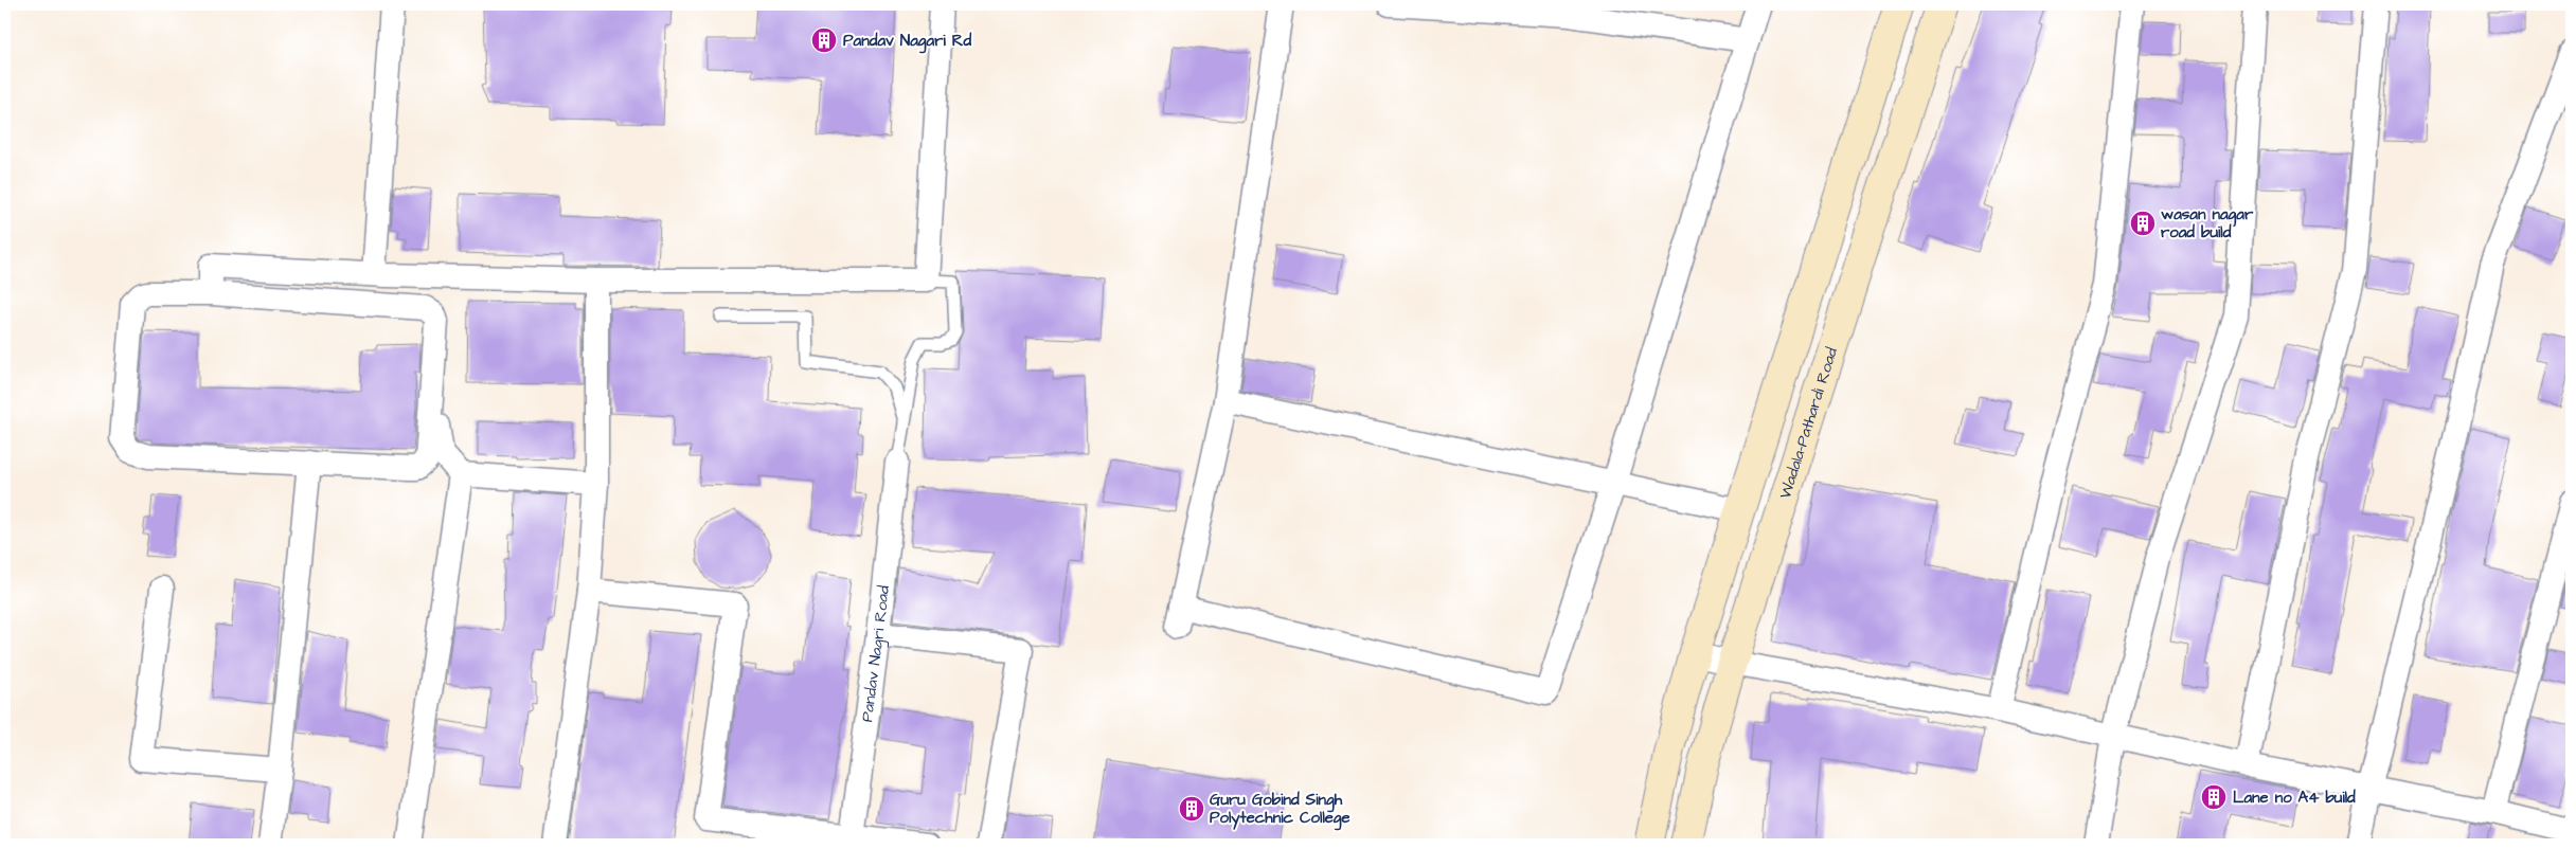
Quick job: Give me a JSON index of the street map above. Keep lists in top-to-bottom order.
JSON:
{
  "streets": {
    "main road": ["Wadala-Pathardi Road"],
    "street": ["Pandav Nagri Road"]
  },
  "places": {
    "building": [
      "Pandav Nagari Rd",
      "wasan nagar road build",
      "Lane no A4 build",
      "Guru Gobind Singh Polytechnic College"
    ]
  }
}
